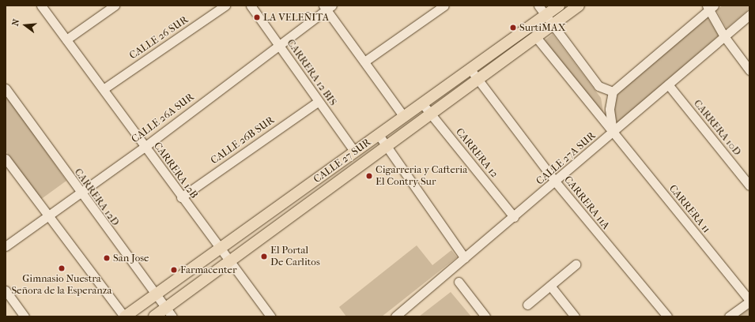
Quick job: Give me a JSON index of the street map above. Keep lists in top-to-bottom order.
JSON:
{
  "streets": {
    "main road": ["CALLE 27 SUR"],
    "street": [
      "CALLE 26 SUR",
      "CARRERA 12 BIS",
      "CALLE 26A SUR",
      "CARRERA 10D",
      "CALLE 26B SUR",
      "CARRERA 12",
      "CALLE 27A SUR",
      "CARRERA 12B",
      "CARRERA 12D",
      "CARRERA 11A",
      "CARRERA 11"
    ]
  },
  "crossings": [
    ["CALLE 26 SUR", "CARRERA 12B"],
    ["CARRERA 12 BIS", "CALLE 26A SUR"],
    ["CARRERA 12 BIS", "CALLE 26B SUR"],
    ["CARRERA 12 BIS", "CALLE 27 SUR"],
    ["CALLE 26A SUR", "CARRERA 12B"],
    ["CALLE 26A SUR", "CARRERA 12D"],
    ["CARRERA 10D", "CALLE 27A SUR"],
    ["CALLE 26B SUR", "CARRERA 12B"],
    ["CARRERA 12", "CALLE 27A SUR"],
    ["CARRERA 12", "CALLE 27 SUR"],
    ["CALLE 27A SUR", "CARRERA 11A"],
    ["CALLE 27A SUR", "CARRERA 11"],
    ["CALLE 27 SUR", "CARRERA 12B"],
    ["CALLE 27 SUR", "CARRERA 12D"],
    ["CALLE 27 SUR", "CARRERA 11A"],
    ["CALLE 27 SUR", "CARRERA 11"]
  ],
  "places": [
    "LA VELEÑITA",
    "SurtiMAX",
    "Cigarreria y Cafteria El Contry Sur",
    "El Portal De Carlitos",
    "San Jose",
    "Gimnasio Nuestra Señora de la Esperanza",
    "Farmacenter"
  ],
  "north": "left"
}
